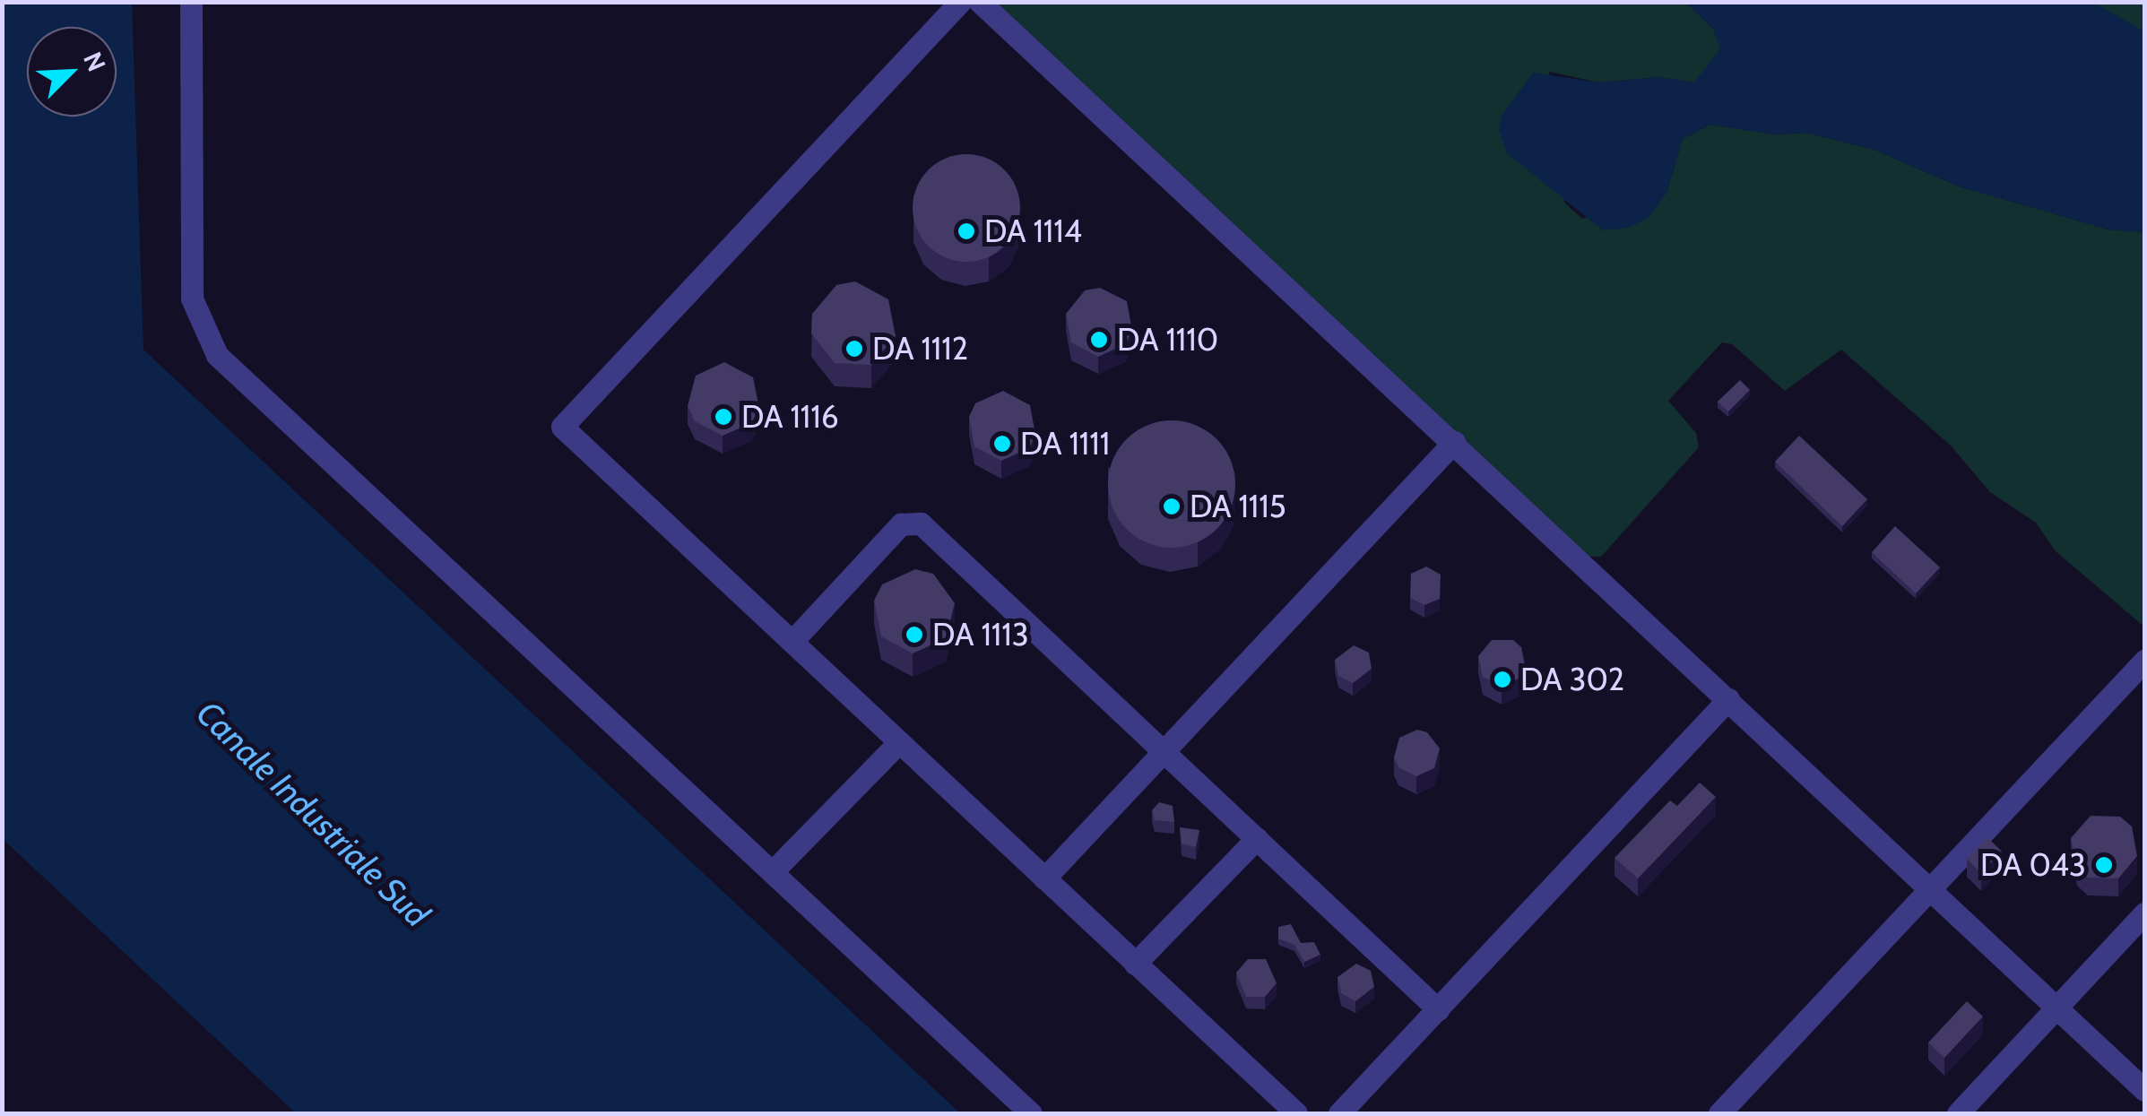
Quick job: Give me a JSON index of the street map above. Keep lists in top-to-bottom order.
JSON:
{
  "water": ["Canale Industriale Sud"],
  "places": [
    "DA 1114",
    "DA 1110",
    "DA 1112",
    "DA 1116",
    "DA 1111",
    "DA 1115",
    "DA 1113",
    "DA 302",
    "DA 043"
  ],
  "north": "top right"
}
